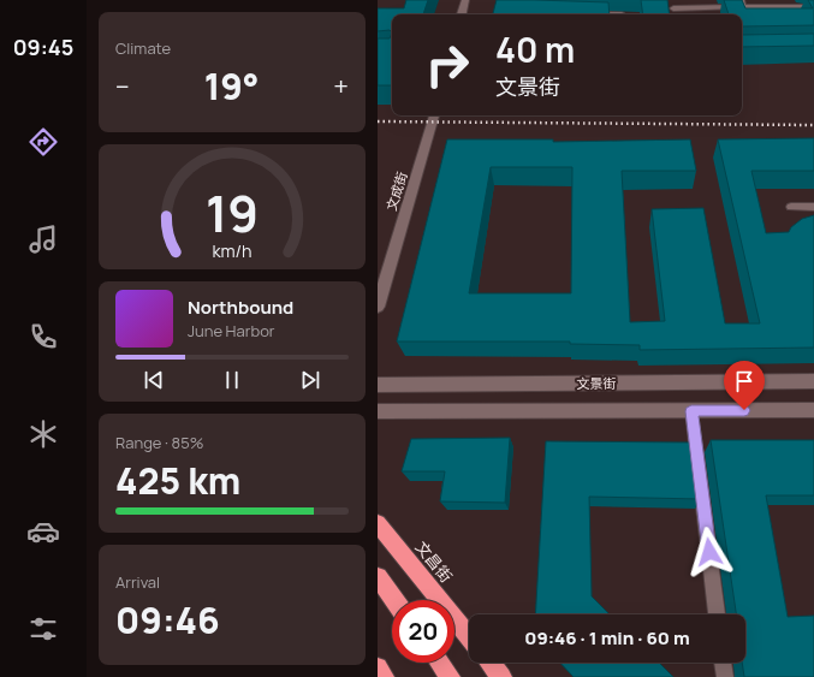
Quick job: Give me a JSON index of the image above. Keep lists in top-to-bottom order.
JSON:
{
  "streets": {
    "highway": ["文昌街"],
    "main road": ["文成街", "文景街"]
  },
  "page": {
    "tabs": "09:45",
    "tile": [
      "Climate",
      ["Range · 85%", "425 km"],
      ["Arrival", "09:46"]
    ],
    "turn": ["40 m", "文景街"],
    "heat": ["−", "19°", "+"],
    "song": ["Northbound", "June Harbor"],
    "limit": "20",
    "trip": "09:46 · 1 min · 60 m",
    "gauge": ["19", "km/h"]
  }
}
